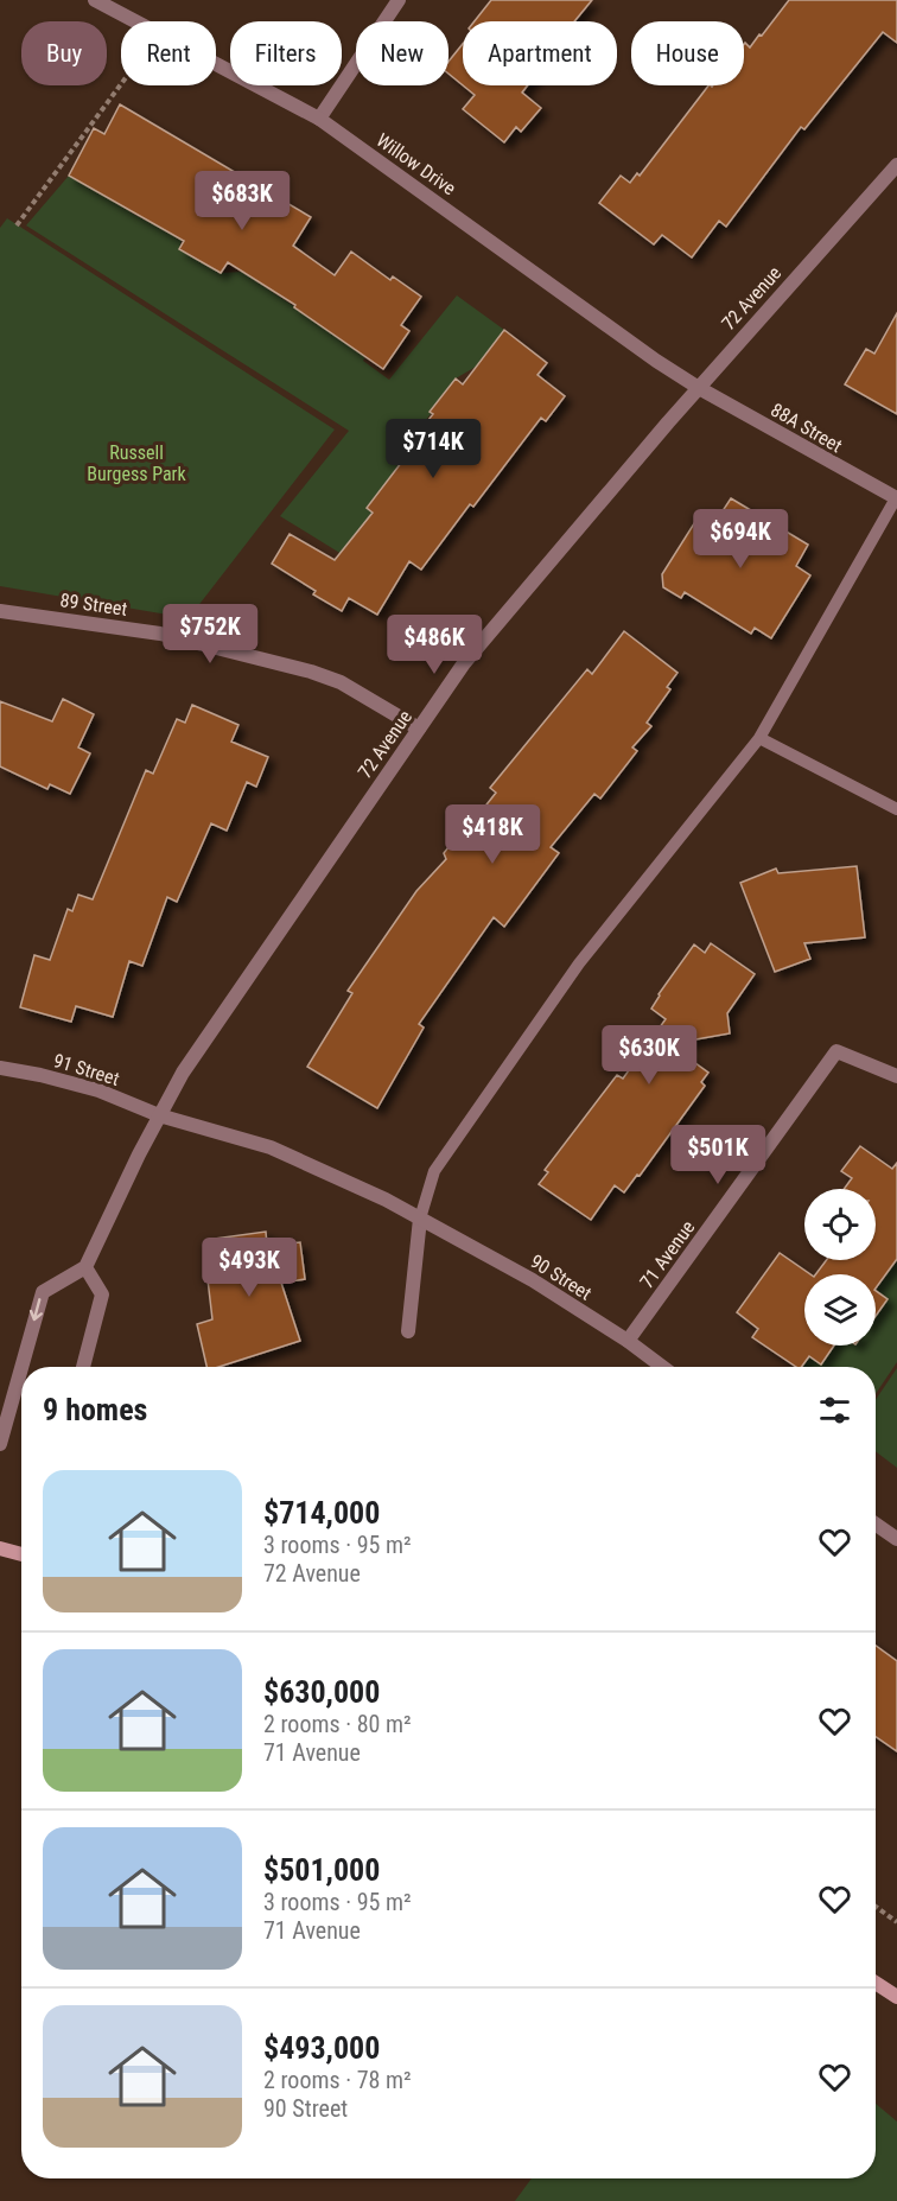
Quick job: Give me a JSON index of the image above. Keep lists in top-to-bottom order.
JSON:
{
  "streets": {
    "street": [
      "Willow Drive",
      "72 Avenue",
      "88A Street",
      "89 Street",
      "91 Street",
      "71 Avenue",
      "90 Street"
    ]
  },
  "crossings": [
    ["Willow Drive", "72 Avenue"],
    ["Willow Drive", "88A Street"],
    ["72 Avenue", "88A Street"],
    ["72 Avenue", "89 Street"],
    ["72 Avenue", "91 Street"],
    ["72 Avenue", "90 Street"],
    ["91 Street", "90 Street"],
    ["71 Avenue", "90 Street"]
  ],
  "parks": ["Russell Burgess Park"],
  "page": {
    "chip": [
      "Buy",
      "Rent",
      "Filters",
      "New",
      "Apartment",
      "House"
    ],
    "price": [
      "$683K",
      "$714K",
      "$694K",
      "$752K",
      "$486K",
      "$418K",
      "$630K",
      "$501K",
      "$493K"
    ],
    "heading": "9 homes",
    "list": [
      {
        "name": "$714,000",
        "note": "3 rooms · 95 m² · 72 Avenue"
      },
      {
        "name": "$630,000",
        "note": "2 rooms · 80 m² · 71 Avenue"
      },
      {
        "name": "$501,000",
        "note": "3 rooms · 95 m² · 71 Avenue"
      },
      {
        "name": "$493,000",
        "note": "2 rooms · 78 m² · 90 Street"
      }
    ]
  }
}
